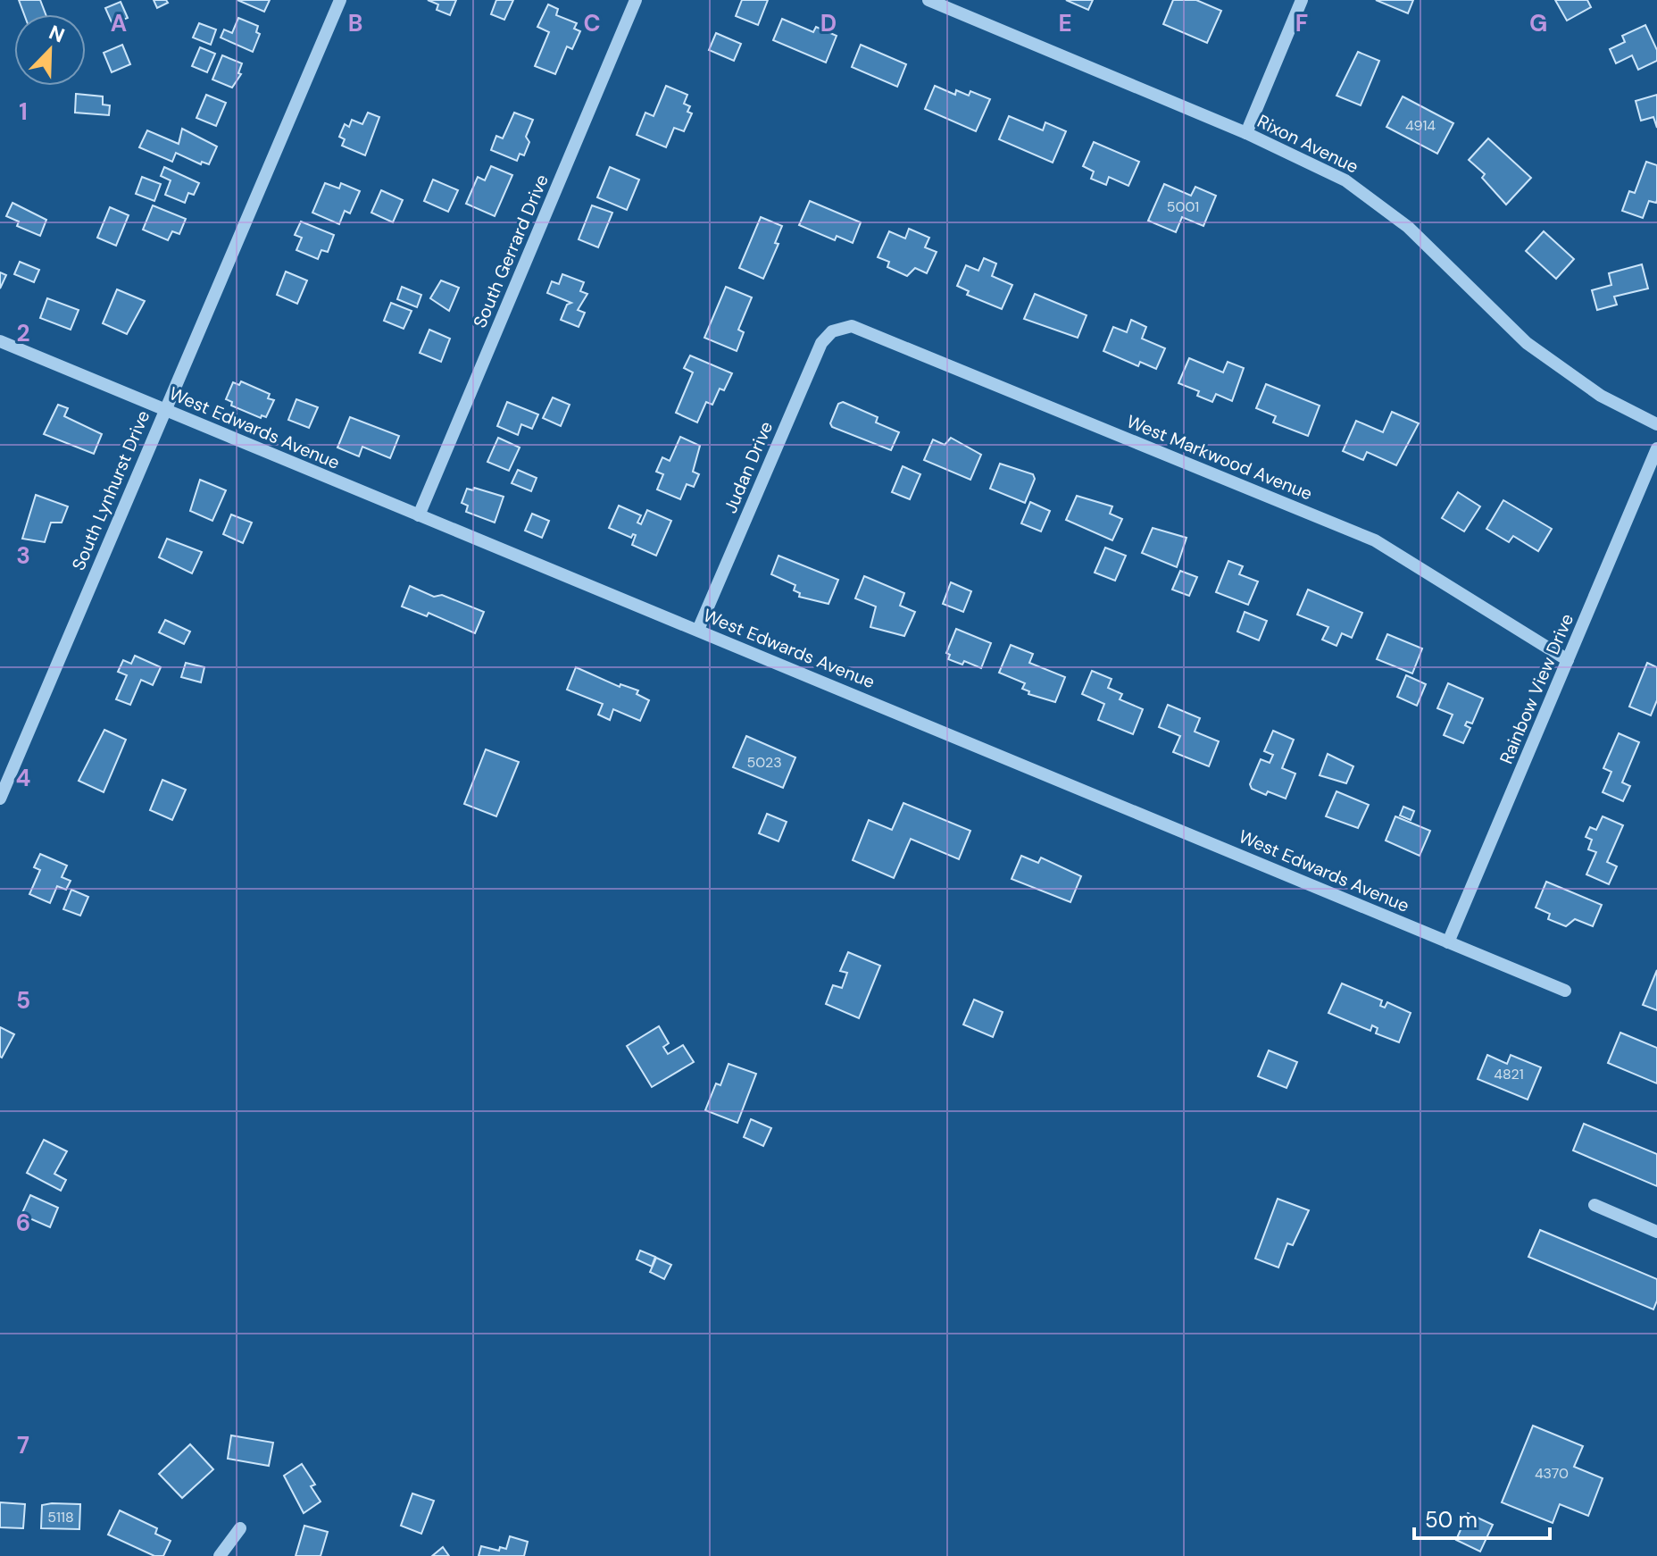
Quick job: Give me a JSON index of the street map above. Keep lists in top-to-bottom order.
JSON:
{
  "streets": {
    "street": [
      "Rixon Avenue",
      "South Gerrard Drive",
      "West Edwards Avenue",
      "West Markwood Avenue",
      "Judan Drive",
      "South Lynhurst Drive",
      "Rainbow View Drive"
    ]
  },
  "crossings": [
    ["South Gerrard Drive", "West Edwards Avenue"],
    ["West Edwards Avenue", "Judan Drive"],
    ["West Edwards Avenue", "South Lynhurst Drive"],
    ["West Edwards Avenue", "Rainbow View Drive"],
    ["West Markwood Avenue", "Judan Drive"],
    ["West Markwood Avenue", "Rainbow View Drive"]
  ],
  "house_numbers": [
    "4914",
    "5001",
    "5023",
    "4821",
    "4370",
    "5118"
  ],
  "scale_bar": "50 m",
  "north": "top right",
  "grid": {
    "columns": [
      "A",
      "B",
      "C",
      "D",
      "E",
      "F",
      "G"
    ],
    "rows": [
      "1",
      "2",
      "3",
      "4",
      "5",
      "6",
      "7"
    ]
  }
}
